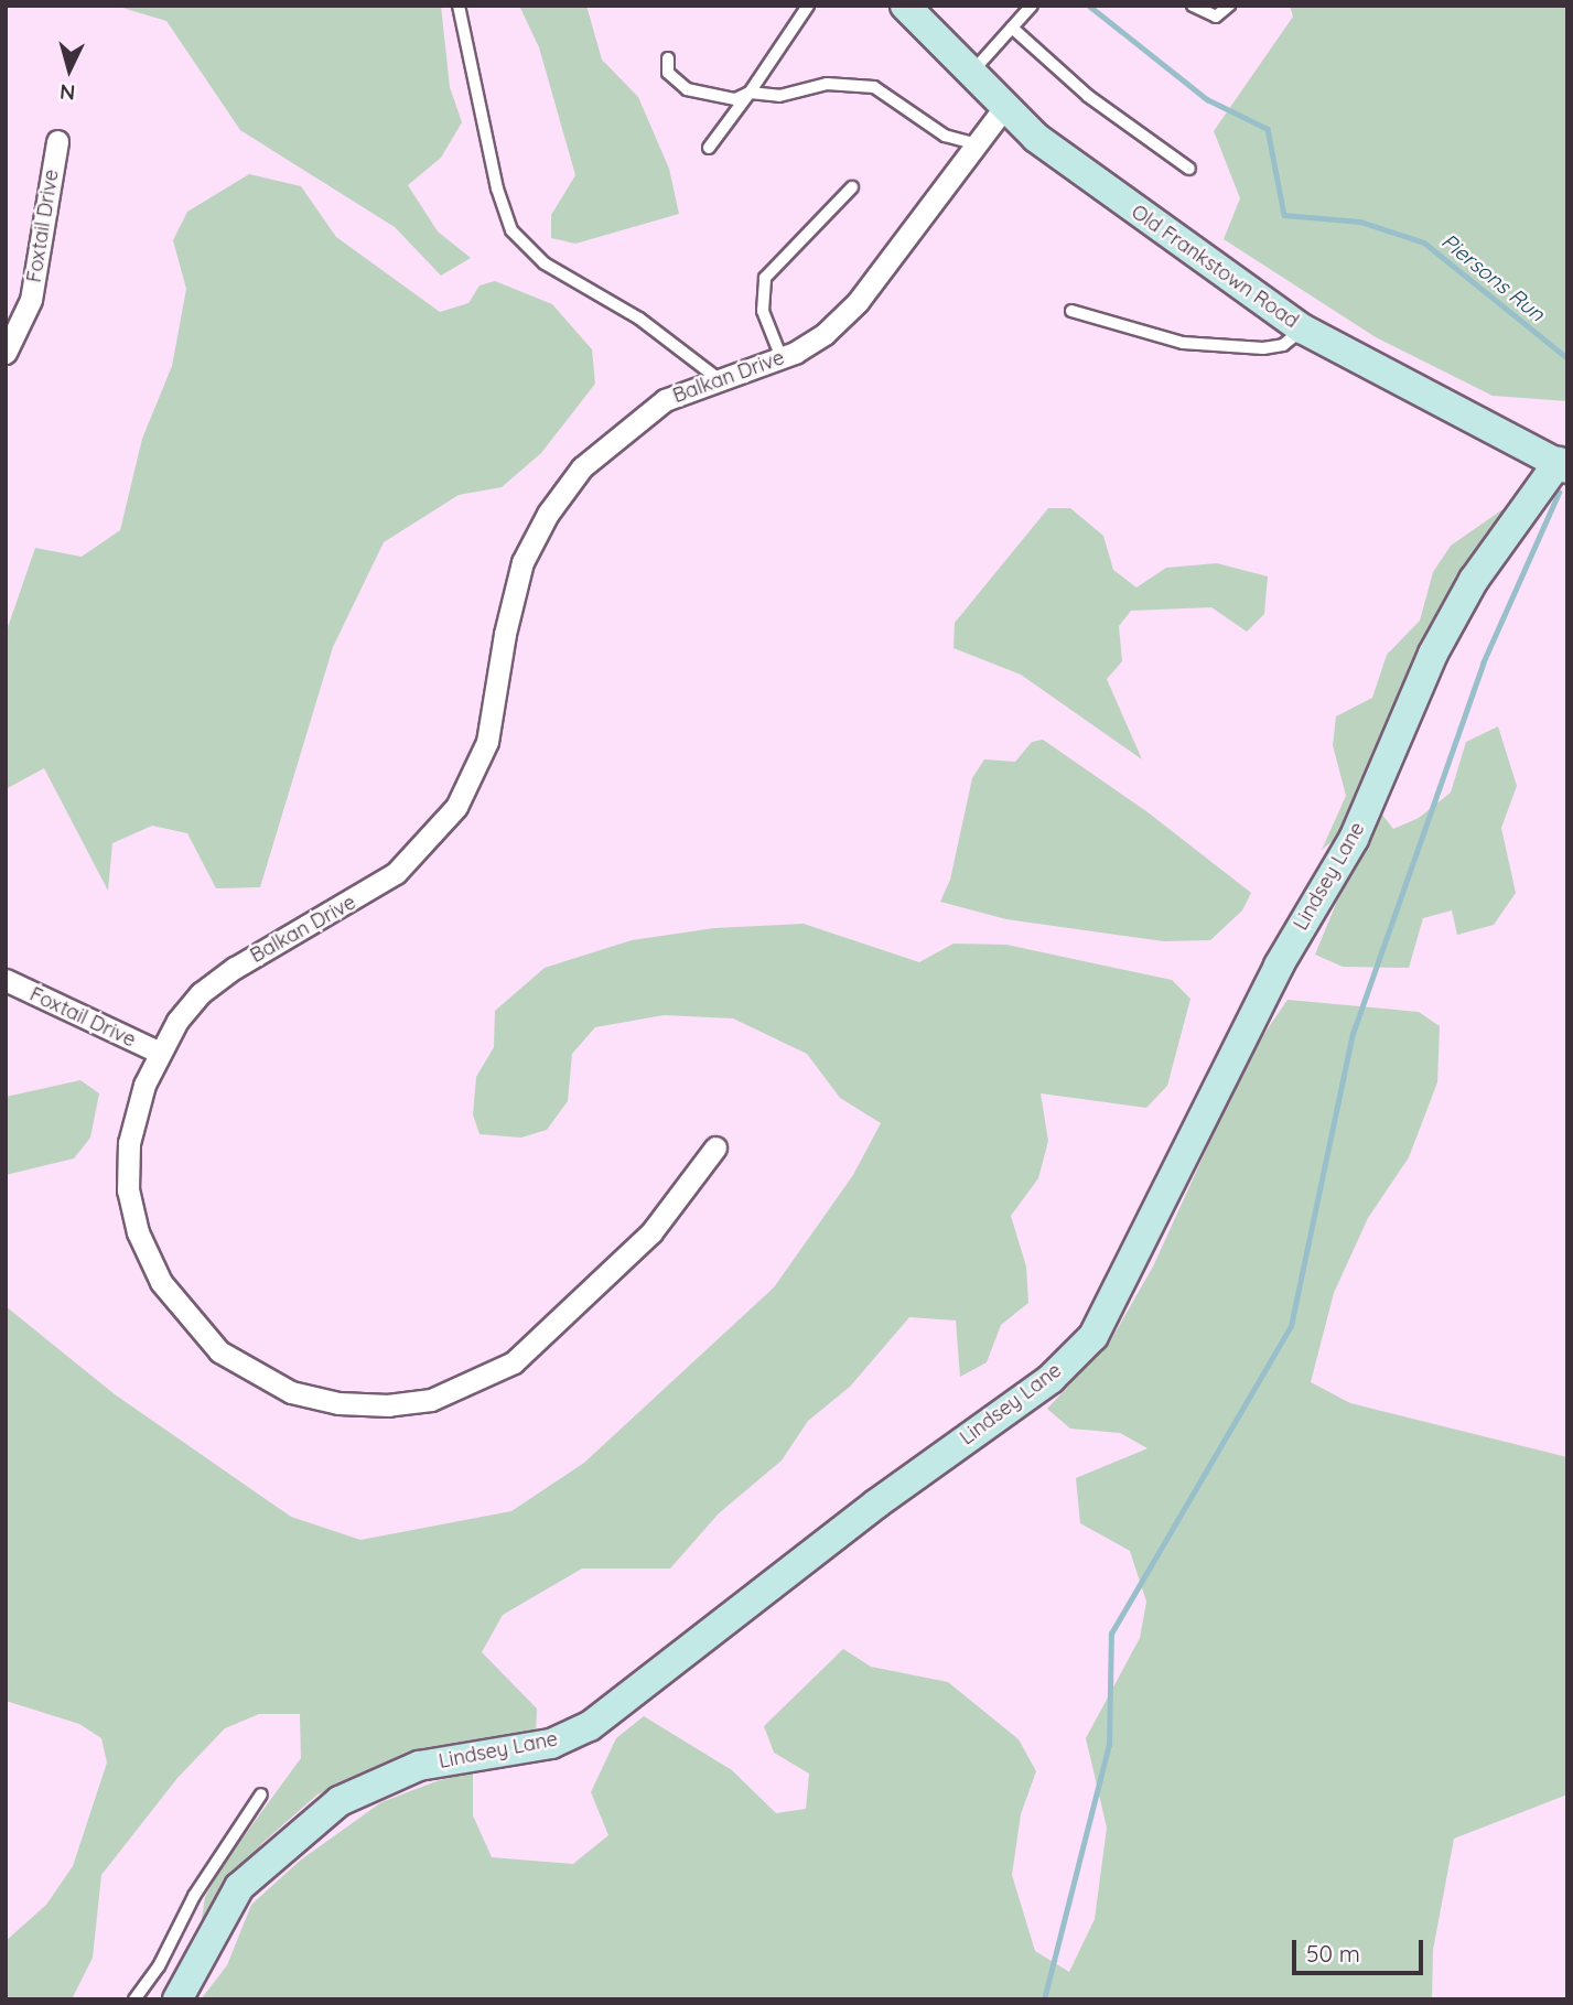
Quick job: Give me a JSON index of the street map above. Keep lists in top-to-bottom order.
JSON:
{
  "streets": {
    "street": [
      "Foxtail Drive",
      "Old Frankstown Road",
      "Balkan Drive",
      "Lindsey Lane"
    ]
  },
  "crossings": [
    ["Foxtail Drive", "Balkan Drive"],
    ["Old Frankstown Road", "Balkan Drive"],
    ["Old Frankstown Road", "Lindsey Lane"]
  ],
  "water": ["Piersons Run"],
  "scale_bar": "50 m",
  "north": "bottom"
}
